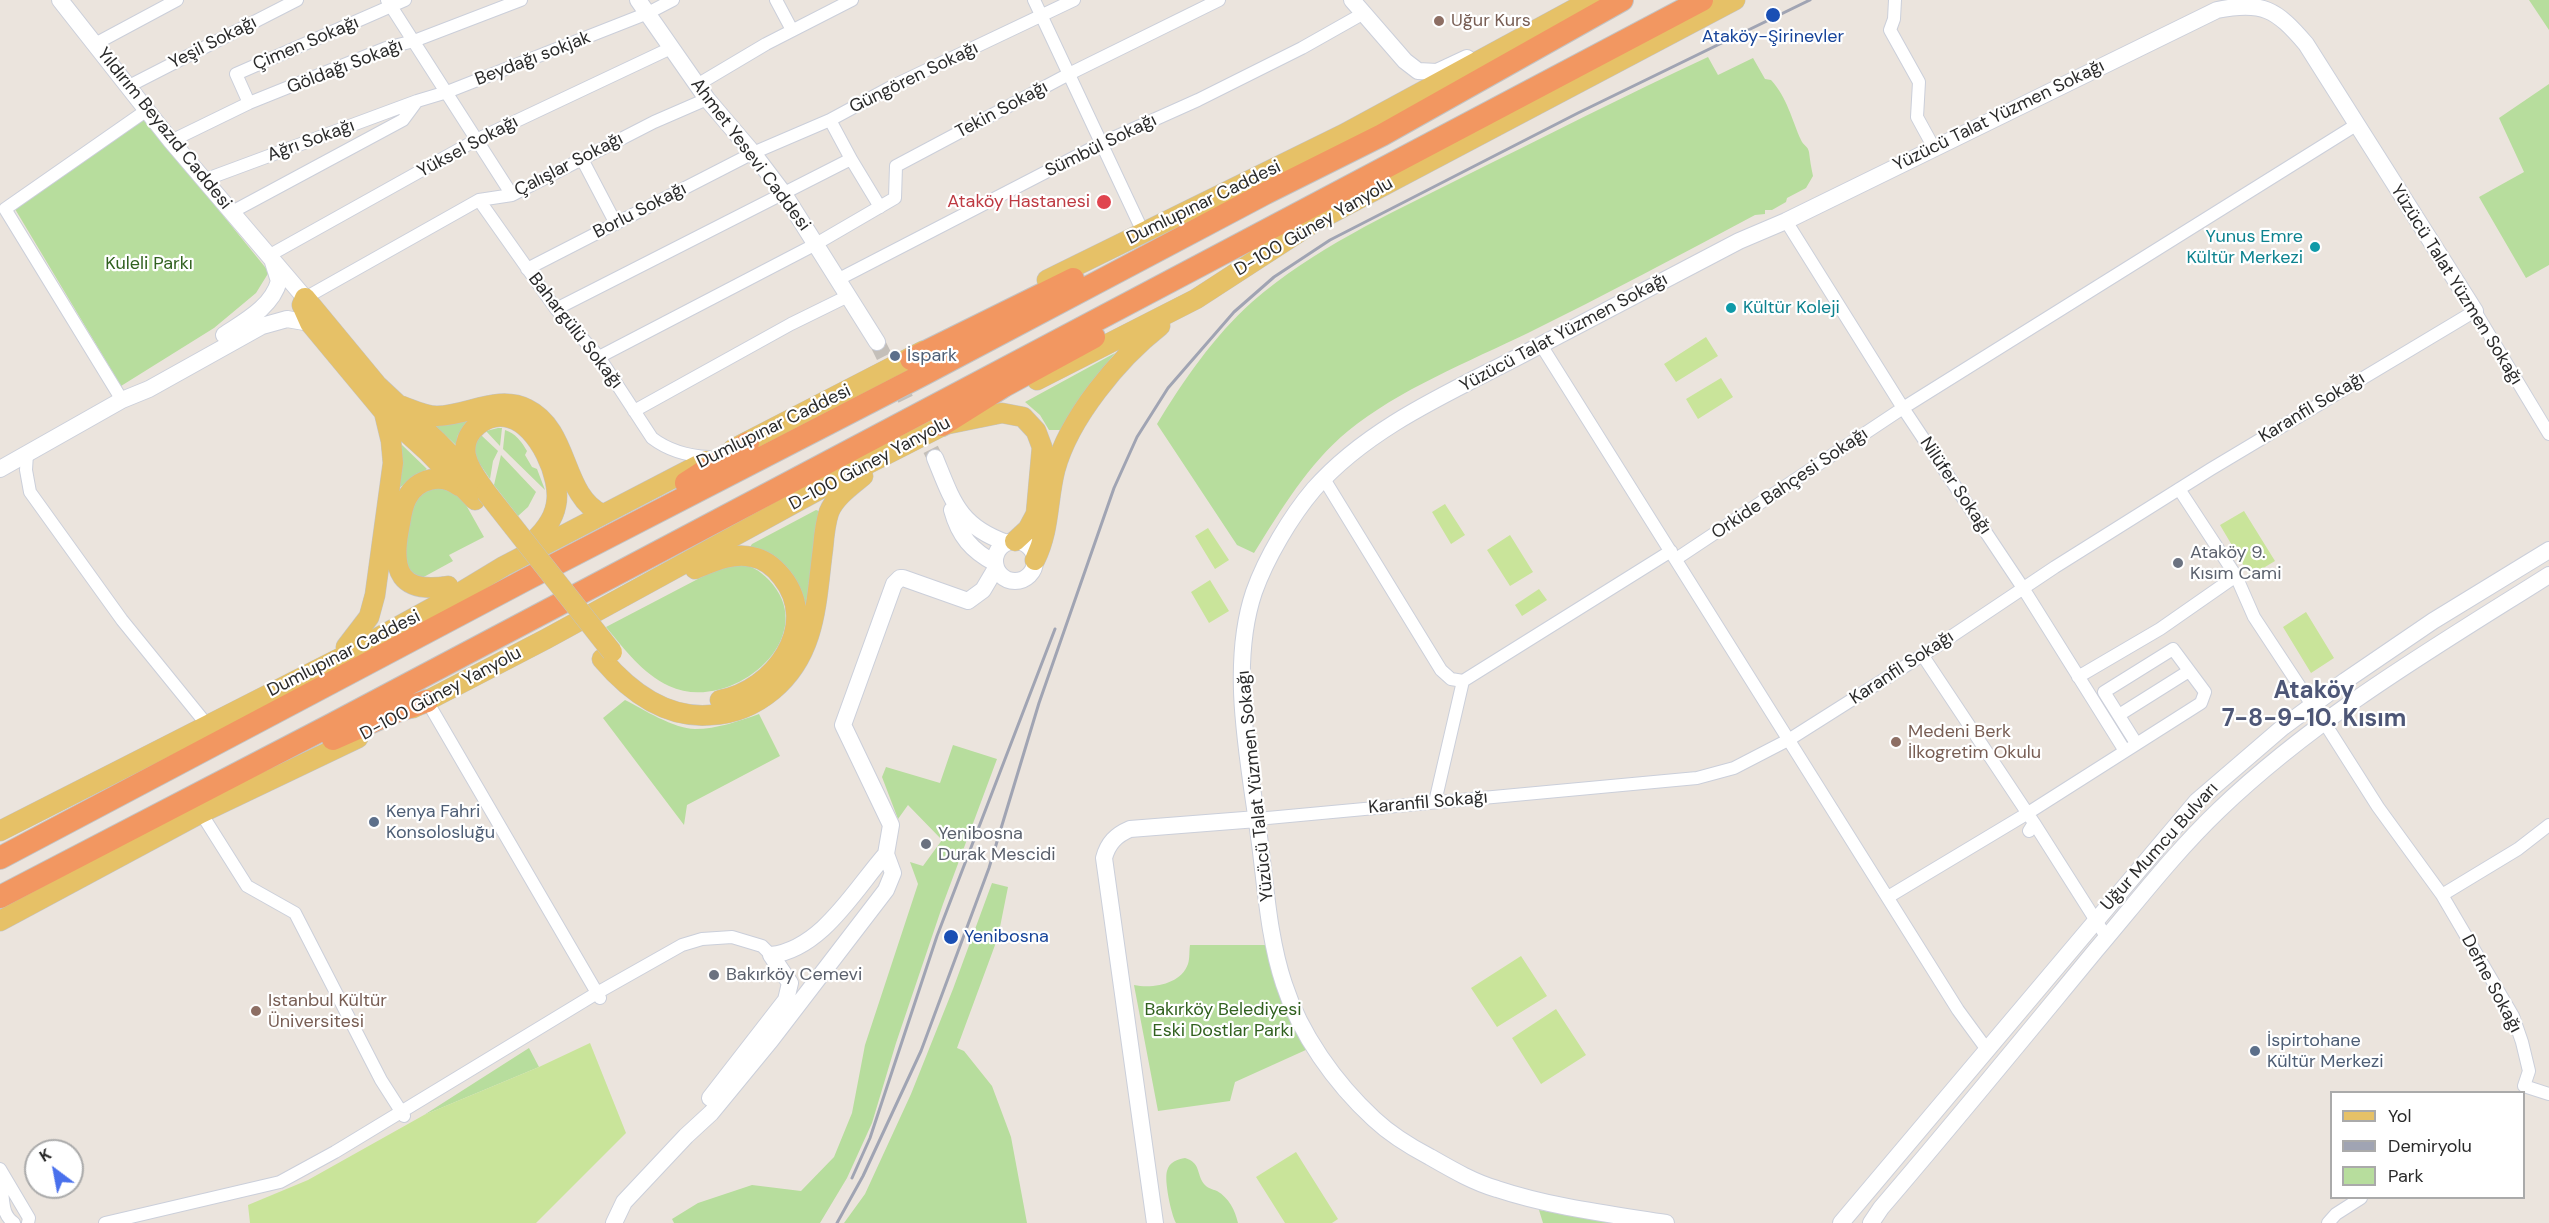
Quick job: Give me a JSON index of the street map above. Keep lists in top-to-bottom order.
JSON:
{
  "streets": {
    "main road": ["Dumlupınar Caddesi", "D-100 Güney Yanyolu"],
    "street": [
      "Yeşil Sokağı",
      "Çimen Sokağı",
      "Beydağı sokjak",
      "Göldağı Sokağı",
      "Güngören Sokağı",
      "Tekin Sokağı",
      "Yüzücü Talat Yüzmen Sokağı",
      "Yıldırım Beyazıd Caddesi",
      "Ağrı Sokağı",
      "Sümbül Sokağı",
      "Yüksel Sokağı",
      "Ahmet Yesevi Caddesi",
      "Çalışlar Sokağı",
      "Borlu Sokağı",
      "Bahargülü Sokağı",
      "Karanfil Sokağı",
      "Orkide Bahçesi Sokağı",
      "Nilüfer Sokağı",
      "Uğur Mumcu Bulvarı",
      "Defne Sokağı"
    ]
  },
  "crossings": [
    ["Yeşil Sokağı", "Yıldırım Beyazıd Caddesi"],
    ["Çimen Sokağı", "Göldağı Sokağı"],
    ["Beydağı sokjak", "Ağrı Sokağı"],
    ["Beydağı sokjak", "Ahmet Yesevi Caddesi"],
    ["Göldağı Sokağı", "Yıldırım Beyazıd Caddesi"],
    ["Güngören Sokağı", "Ahmet Yesevi Caddesi"],
    ["Güngören Sokağı", "Borlu Sokağı"],
    ["Tekin Sokağı", "Ahmet Yesevi Caddesi"],
    ["Tekin Sokağı", "Bahargülü Sokağı"],
    ["Yüzücü Talat Yüzmen Sokağı", "Karanfil Sokağı"],
    ["Yüzücü Talat Yüzmen Sokağı", "Orkide Bahçesi Sokağı"],
    ["Yüzücü Talat Yüzmen Sokağı", "Nilüfer Sokağı"],
    ["Yıldırım Beyazıd Caddesi", "Ağrı Sokağı"],
    ["Yıldırım Beyazıd Caddesi", "Yüksel Sokağı"],
    ["Yıldırım Beyazıd Caddesi", "Çalışlar Sokağı"],
    ["Sümbül Sokağı", "Ahmet Yesevi Caddesi"],
    ["Yüksel Sokağı", "Ahmet Yesevi Caddesi"],
    ["Ahmet Yesevi Caddesi", "Çalışlar Sokağı"],
    ["Ahmet Yesevi Caddesi", "Borlu Sokağı"],
    ["Çalışlar Sokağı", "Bahargülü Sokağı"],
    ["Dumlupınar Caddesi", "Bahargülü Sokağı"],
    ["Borlu Sokağı", "Bahargülü Sokağı"],
    ["Karanfil Sokağı", "Nilüfer Sokağı"],
    ["Orkide Bahçesi Sokağı", "Nilüfer Sokağı"],
    ["Uğur Mumcu Bulvarı", "Defne Sokağı"]
  ],
  "districts": ["Ataköy 7-8-9-10. Kısım"],
  "parks": ["Kuleli Parkı", "Bakırköy Belediyesi Eski Dostlar Parkı"],
  "places": [
    "Ataköy-Şirinevler",
    "Uğur Kurs",
    "Ataköy Hastanesi",
    "Yunus Emre Kültür Merkezi",
    "Kültür Koleji",
    "İspark",
    "Ataköy 9. Kısım Cami",
    "Medeni Berk İlkogretim Okulu",
    "Kenya Fahri Konsolosluğu",
    "Yenibosna Durak Mescidi",
    "Yenibosna",
    "Bakırköy Cemevi",
    "Istanbul Kültür Üniversitesi",
    "İspirtohane Kültür Merkezi"
  ],
  "legend": ["Yol", "Demiryolu", "Park"],
  "north": "top left"
}
